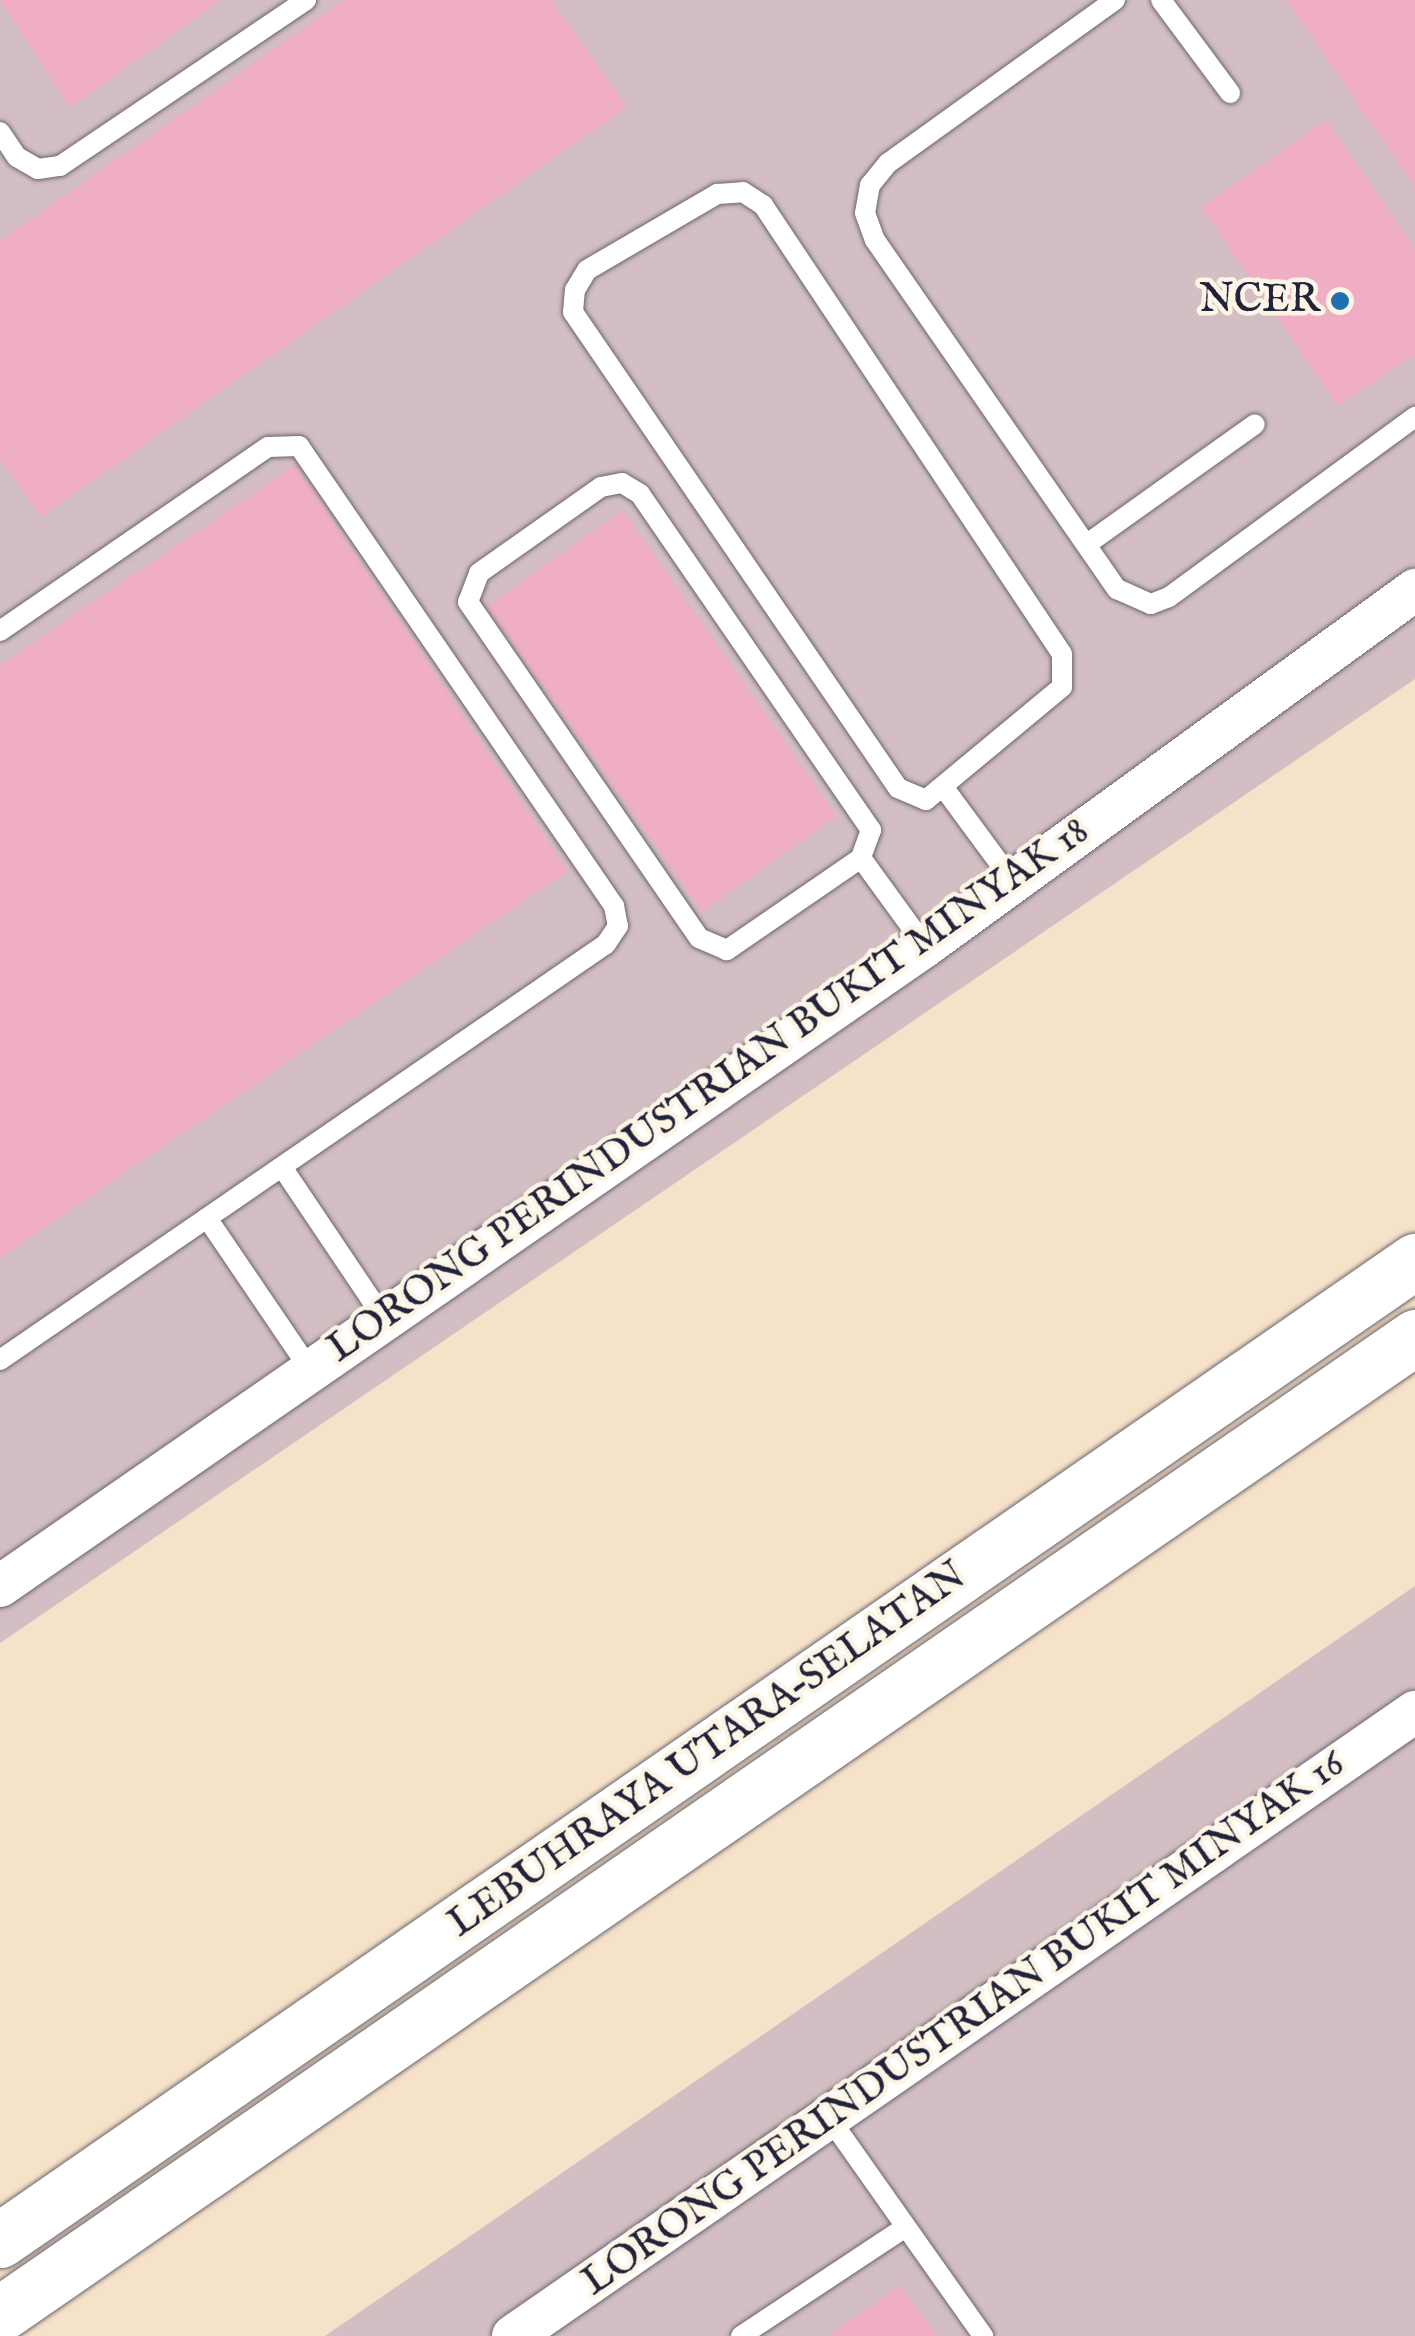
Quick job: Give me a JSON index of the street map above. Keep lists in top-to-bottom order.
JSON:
{
  "streets": {
    "highway": ["LEBUHRAYA UTARA–SELATAN"],
    "street": ["LORONG PERINDUSTRIAN BUKIT MINYAK 18", "LORONG PERINDUSTRIAN BUKIT MINYAK 16"]
  },
  "places": ["NCER"]
}
